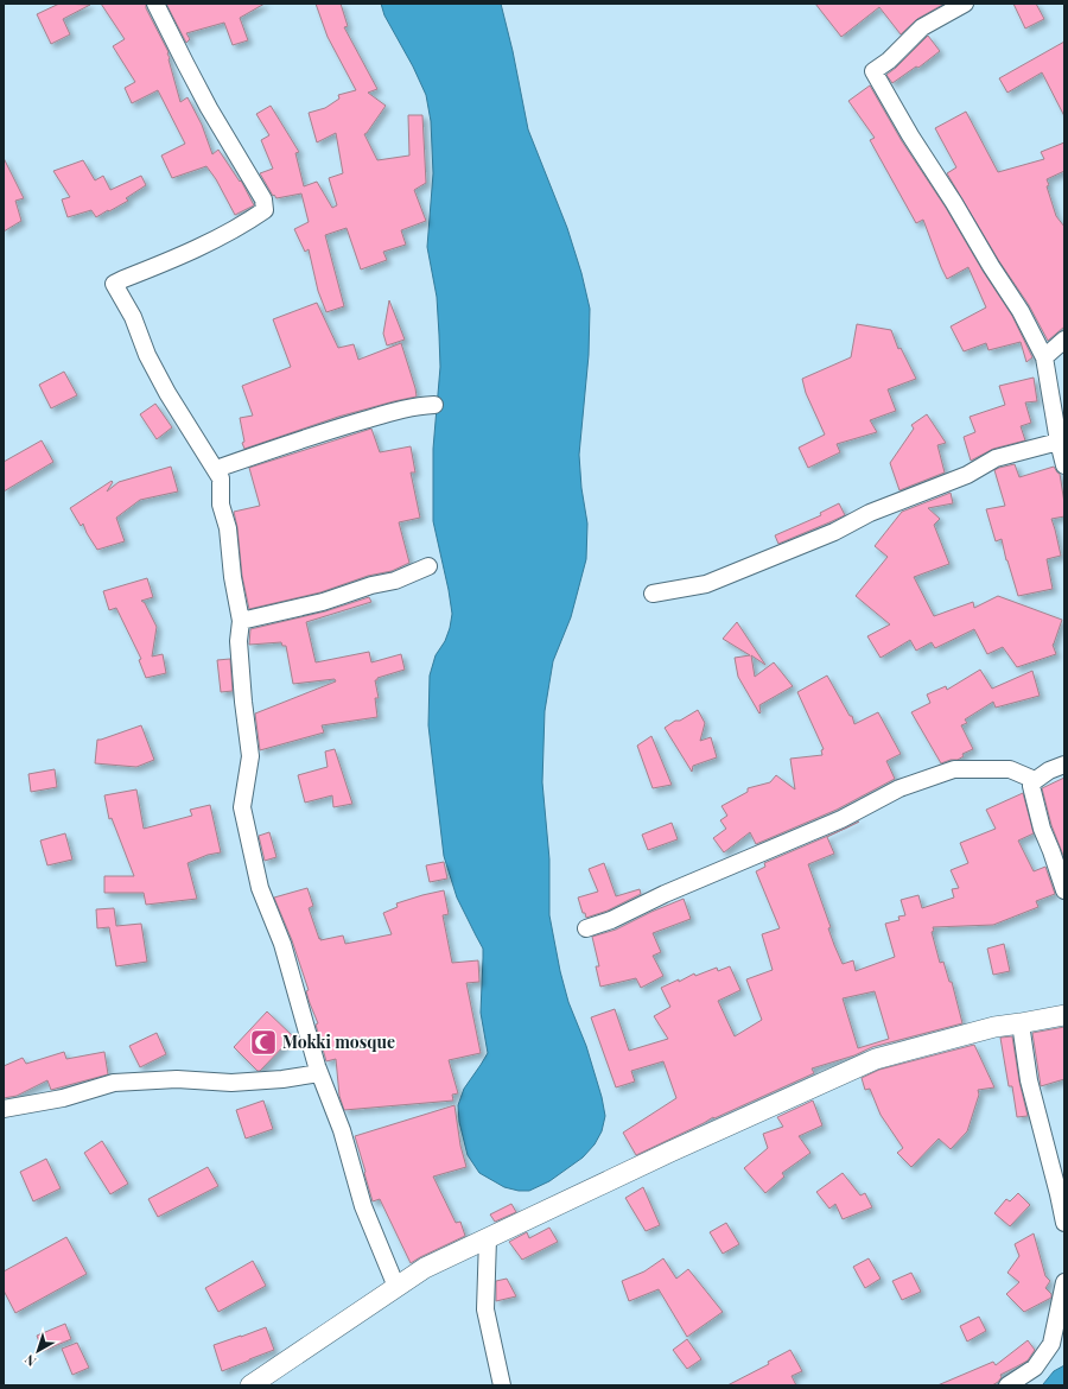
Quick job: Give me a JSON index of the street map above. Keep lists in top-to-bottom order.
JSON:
{
  "places": {
    "mosque": ["Mokki mosque"]
  },
  "north": "bottom left"
}
